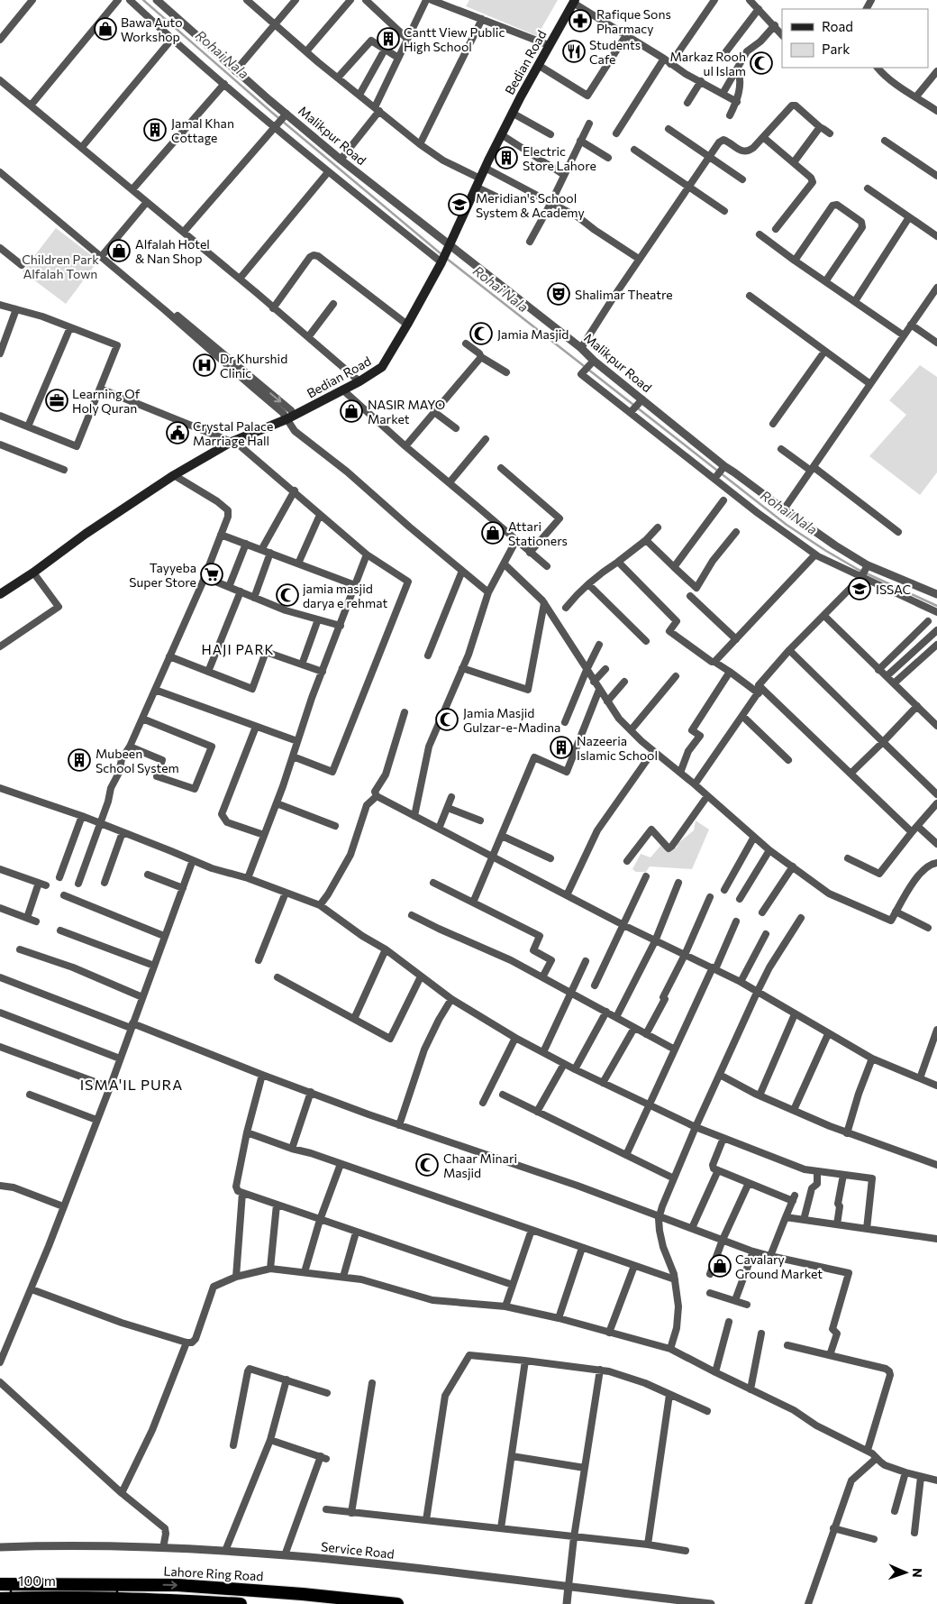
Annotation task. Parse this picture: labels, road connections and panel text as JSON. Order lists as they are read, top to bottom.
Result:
{
  "streets": {
    "highway": ["Lahore Ring Road"],
    "main road": ["Bedian Road"],
    "street": ["Malikpur Road", "Service Road"]
  },
  "crossings": [
    ["Bedian Road", "Malikpur Road"]
  ],
  "districts": ["HAJI PARK", "ISMA'IL PURA"],
  "water": ["Rohai Nala"],
  "parks": ["Children Park Alfalah Town"],
  "places": {
    "pharmacy": ["Rafique Sons Pharmacy"],
    "shop": [
      "Bawa Auto Workshop",
      "Alfalah Hotel & Nan Shop",
      "NASIR MAYO Market",
      "Attari Stationers",
      "Cavalary Ground Market"
    ],
    "building": [
      "Cantt View Public High School",
      "Jamal Khan Cottage",
      "Electric Store Lahore",
      "Nazeeria Islamic School",
      "Mubeen School System"
    ],
    "restaurant": ["Students Cafe"],
    "mosque": [
      "Markaz Rooh ul Islam",
      "Jamia Masjid",
      "jamia masjid darya e rehmat",
      "Jamia Masjid Gulzar-e-Madina",
      "Chaar Minari Masjid"
    ],
    "school or university": ["Meridian's School System & Academy", "ISSAC"],
    "theatre": ["Shalimar Theatre"],
    "hospital": ["Dr Khurshid Clinic"],
    "office": ["Learning Of Holy Quran"],
    "public building": ["Crystal Palace Marriage Hall"],
    "supermarket": ["Tayyeba Super Store"]
  },
  "legend": ["Road", "Park"],
  "scale_bar": "100 m",
  "north": "right"
}
